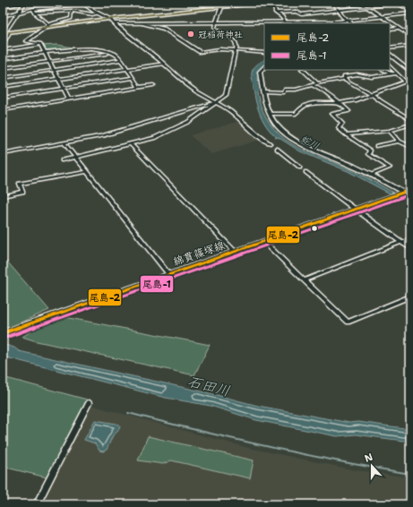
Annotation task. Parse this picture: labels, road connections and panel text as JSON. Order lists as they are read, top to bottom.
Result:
{
  "streets": {
    "main road": ["綿貫篠塚線"]
  },
  "water": ["蛇川", "石田川"],
  "places": ["冠稲荷神社"],
  "lines": ["transit line 尾島-2", "transit line 尾島-1"],
  "legend": ["尾島-2", "尾島-1"],
  "north": "top"
}
